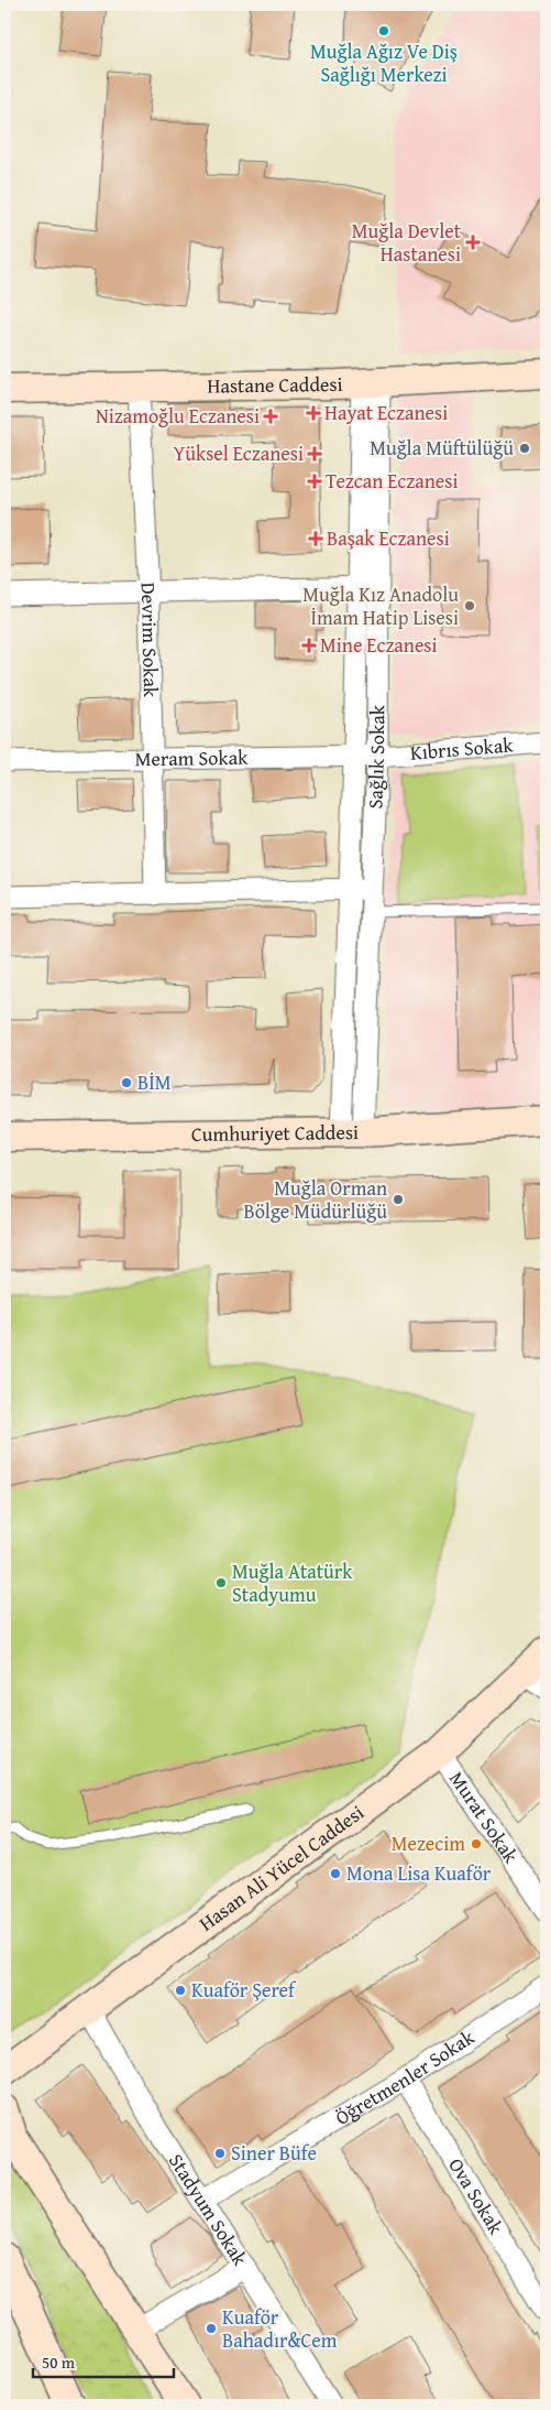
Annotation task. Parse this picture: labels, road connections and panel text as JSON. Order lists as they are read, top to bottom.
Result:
{
  "streets": {
    "main road": ["Hastane Caddesi", "Cumhuriyet Caddesi", "Hasan Ali Yücel Caddesi"],
    "street": [
      "Devrim Sokak",
      "Kıbrıs Sokak",
      "Sağlık Sokak",
      "Meram Sokak",
      "Murat Sokak",
      "Öğretmenler Sokak",
      "Ova Sokak",
      "Stadyum Sokak"
    ]
  },
  "crossings": [
    ["Hastane Caddesi", "Devrim Sokak"],
    ["Hastane Caddesi", "Sağlık Sokak"],
    ["Devrim Sokak", "Meram Sokak"],
    ["Kıbrıs Sokak", "Sağlık Sokak"],
    ["Kıbrıs Sokak", "Meram Sokak"],
    ["Sağlık Sokak", "Meram Sokak"],
    ["Sağlık Sokak", "Cumhuriyet Caddesi"],
    ["Murat Sokak", "Hasan Ali Yücel Caddesi"],
    ["Hasan Ali Yücel Caddesi", "Stadyum Sokak"],
    ["Öğretmenler Sokak", "Ova Sokak"],
    ["Öğretmenler Sokak", "Stadyum Sokak"]
  ],
  "places": {
    "other": [
      "Muğla Ağız Ve Diş Sağlığı Merkezi",
      "Muğla Müftülüğü",
      "Muğla Kız Anadolu İmam Hatip Lisesi",
      "BİM",
      "Muğla Orman Bölge Müdürlüğü",
      "Muğla Atatürk Stadyumu",
      "Mezecim",
      "Mona Lisa Kuaför",
      "Kuaför Şeref",
      "Siner Büfe",
      "Kuaför Bahadır&Cem"
    ],
    "health": [
      "Muğla Devlet Hastanesi",
      "Hayat Eczanesi",
      "Nizamoğlu Eczanesi",
      "Yüksel Eczanesi",
      "Tezcan Eczanesi",
      "Başak Eczanesi",
      "Mine Eczanesi"
    ]
  },
  "scale_bar": "50 m"
}
